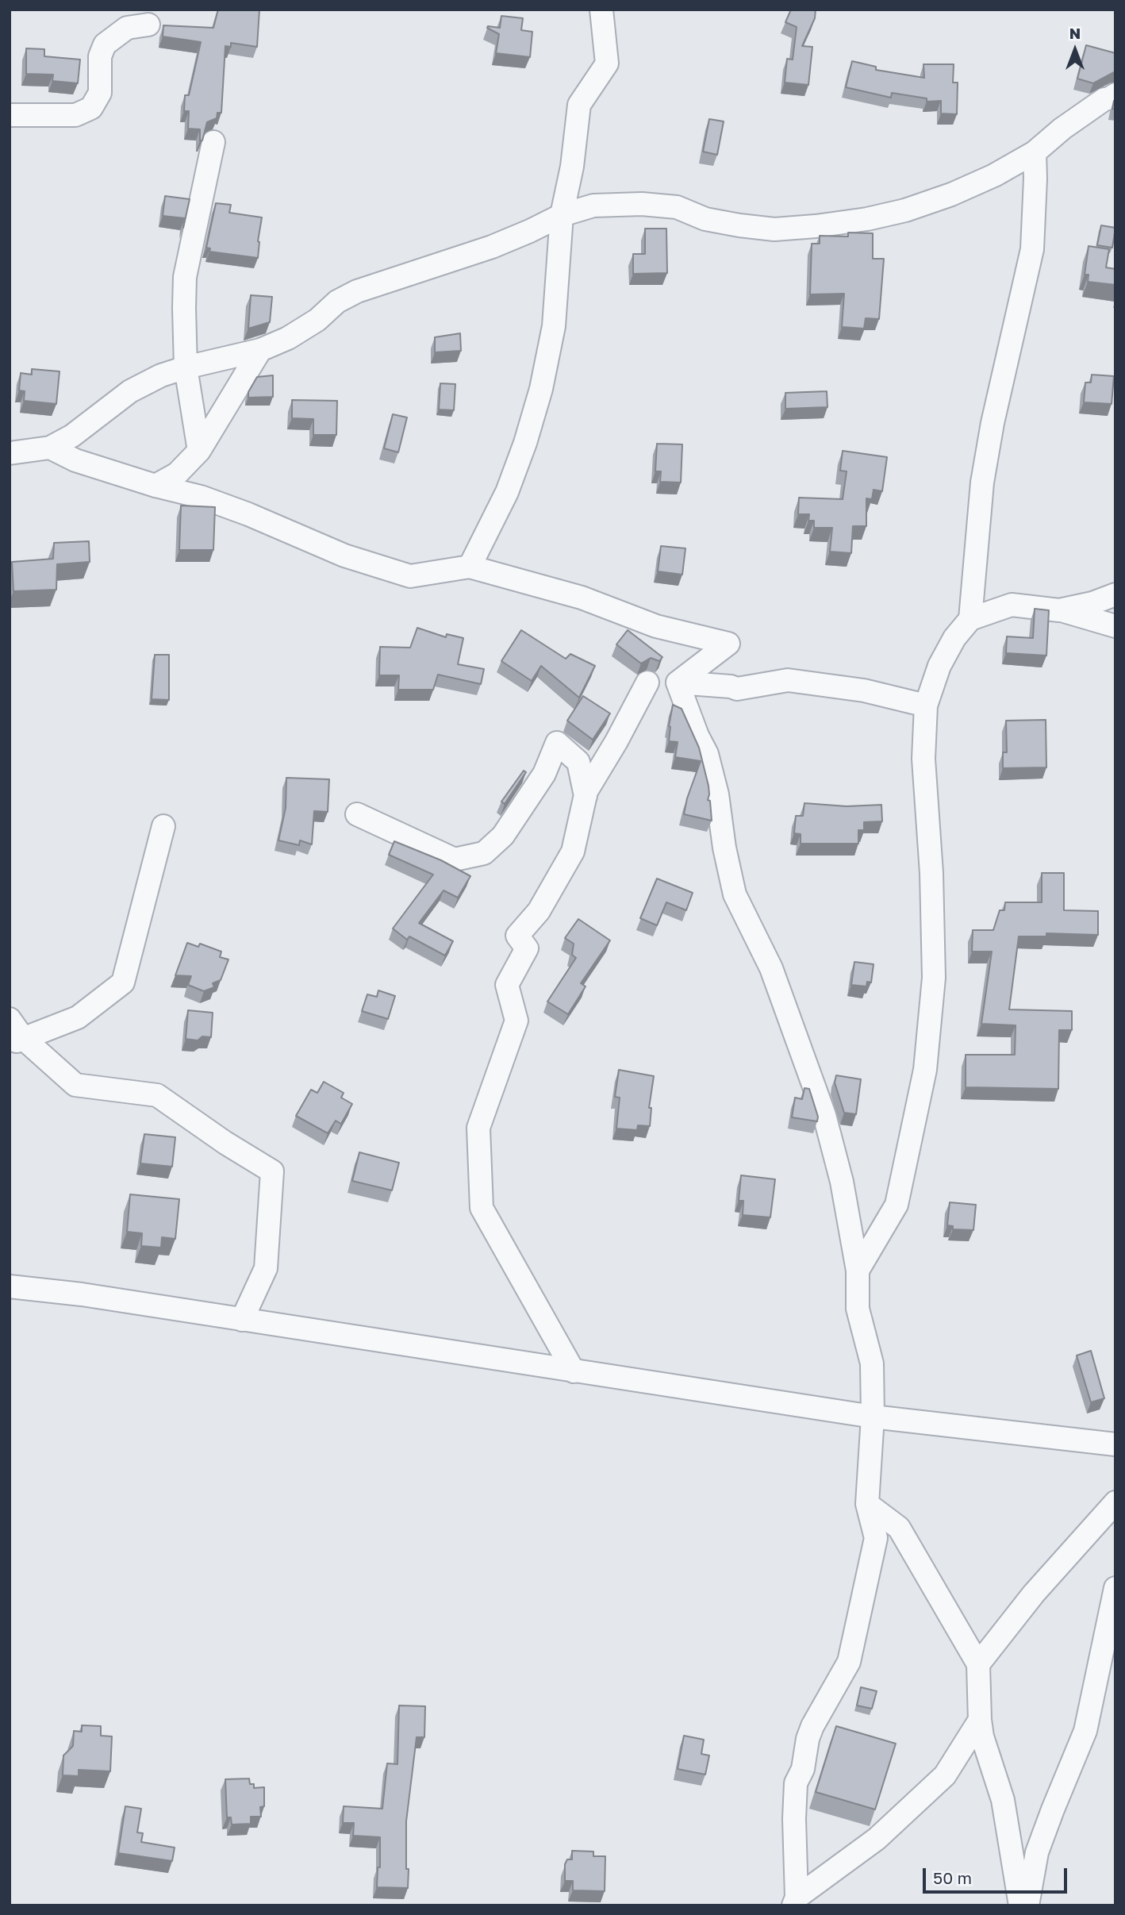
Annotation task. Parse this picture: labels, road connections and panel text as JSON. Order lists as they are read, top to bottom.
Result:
{
  "scale_bar": "50 m",
  "north": "top"
}
